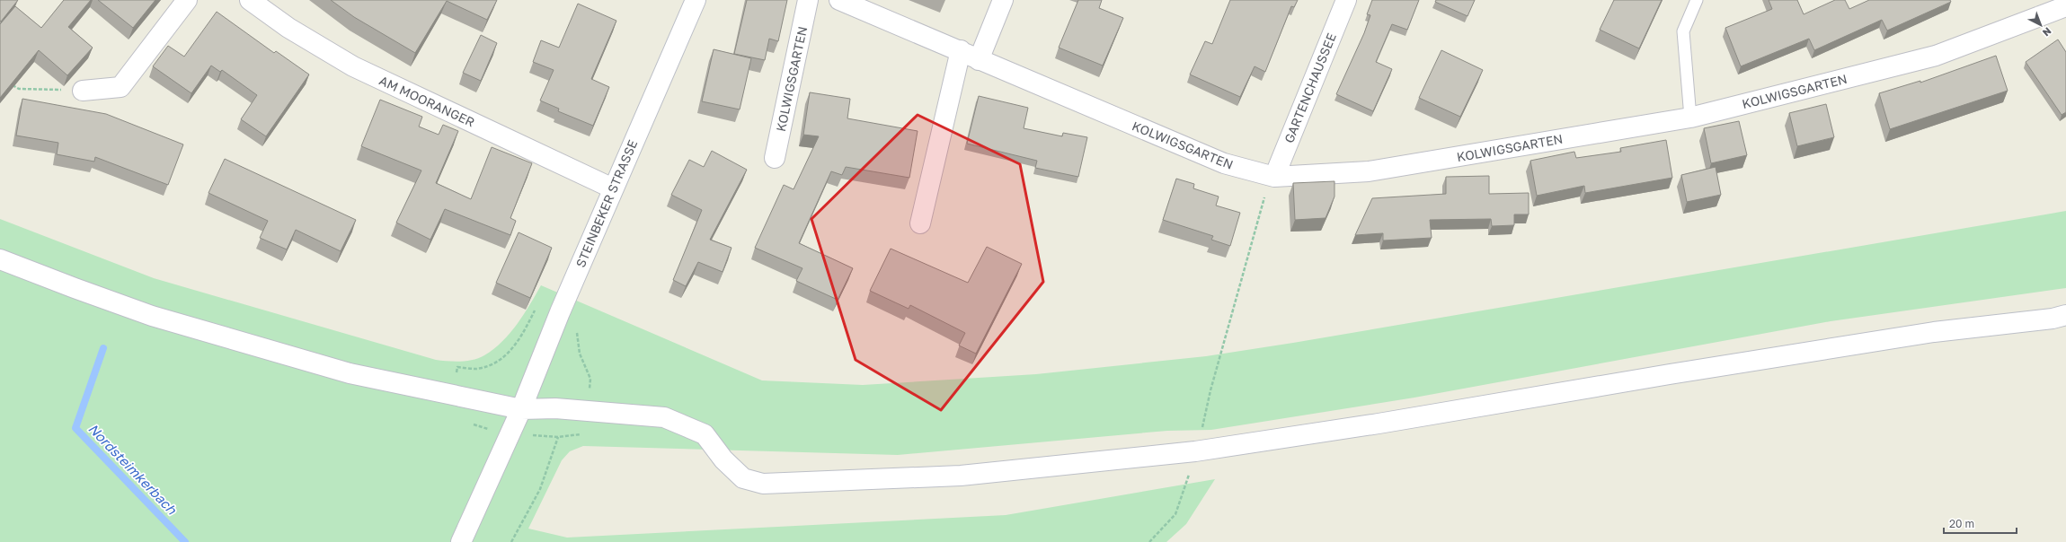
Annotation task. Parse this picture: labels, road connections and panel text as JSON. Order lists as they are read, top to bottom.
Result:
{
  "streets": {
    "street": [
      "KOLWIGSGARTEN",
      "GARTENCHAUSSEE",
      "AM MOORANGER",
      "STEINBEKER STRASSE"
    ]
  },
  "crossings": [
    ["KOLWIGSGARTEN", "GARTENCHAUSSEE"],
    ["AM MOORANGER", "STEINBEKER STRASSE"]
  ],
  "water": ["Nordsteimkerbach"],
  "scale_bar": "20 m",
  "north": "bottom right"
}
